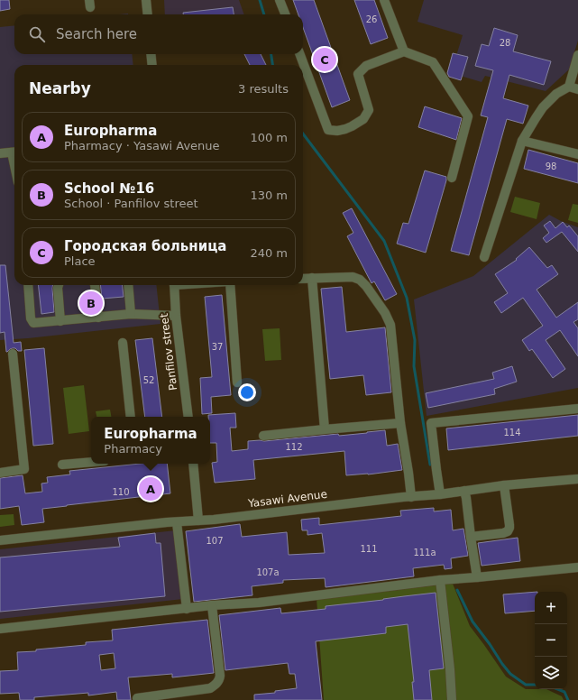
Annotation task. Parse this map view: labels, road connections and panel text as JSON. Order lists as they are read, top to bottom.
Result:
{
  "streets": {
    "street": ["Panfilov street", "Yasawi Avenue"]
  },
  "house_numbers": [
    "26",
    "28",
    "98",
    "37",
    "52",
    "114",
    "112",
    "110",
    "107",
    "111",
    "111а",
    "107а"
  ],
  "page": {
    "search": "Search here",
    "pins": ["C", "B", "A"],
    "heading": ["Nearby", "3 results"],
    "list": [
      {
        "mark": "A",
        "name": "Europharma",
        "note": "Pharmacy · Yasawi Avenue",
        "value": "100 m"
      },
      {
        "mark": "B",
        "name": "School №16",
        "note": "School · Panfilov street",
        "value": "130 m"
      },
      {
        "mark": "C",
        "name": "Городская больница",
        "note": "Place",
        "value": "240 m"
      }
    ],
    "popup": ["Europharma", "Pharmacy"],
    "map_buttons": ["+", "−"]
  }
}
